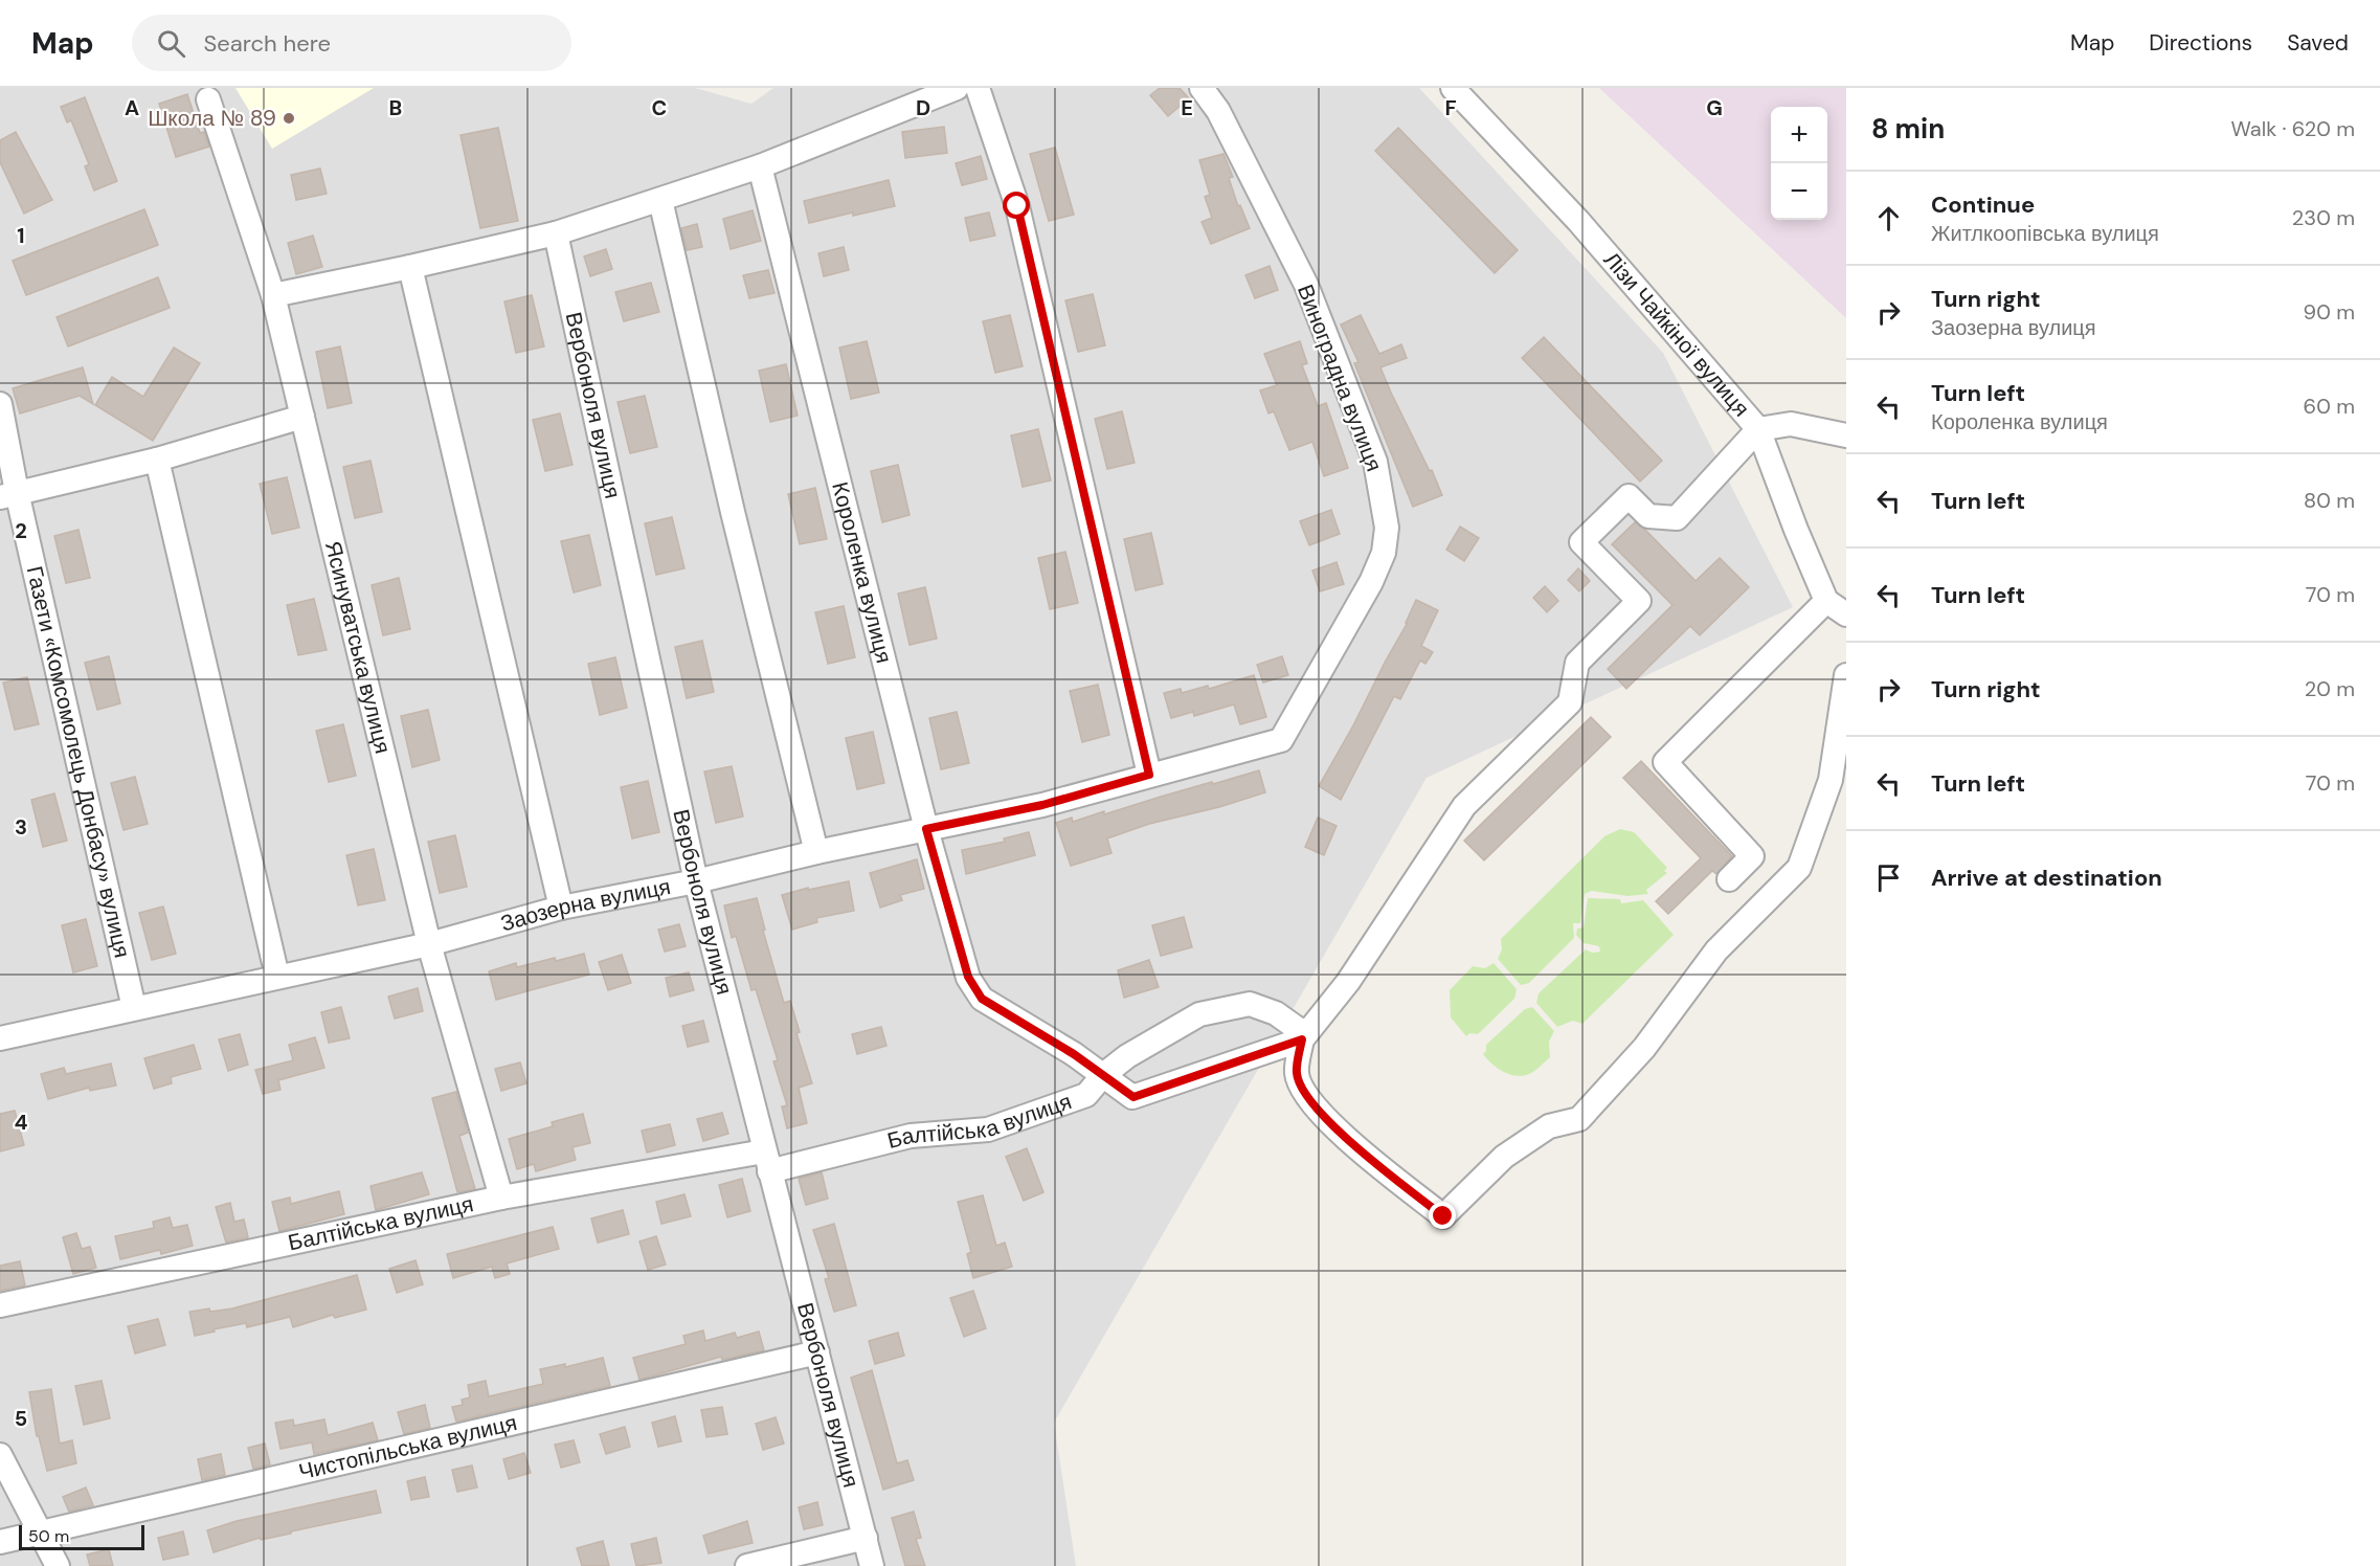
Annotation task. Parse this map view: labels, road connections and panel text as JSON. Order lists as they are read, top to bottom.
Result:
{
  "streets": {
    "street": [
      "Лізи Чайкіної вулиця",
      "Виноградна вулиця",
      "Вербоноля вулиця",
      "Короленка вулиця",
      "Ясинуватська вулиця",
      "Газети «Комсомолець Донбасу» вулиця",
      "Заозерна вулиця",
      "Балтійська вулиця",
      "Чистопільська вулиця"
    ]
  },
  "crossings": [
    ["Виноградна вулиця", "Заозерна вулиця"],
    ["Вербоноля вулиця", "Заозерна вулиця"],
    ["Вербоноля вулиця", "Балтійська вулиця"],
    ["Вербоноля вулиця", "Чистопільська вулиця"],
    ["Короленка вулиця", "Заозерна вулиця"],
    ["Короленка вулиця", "Балтійська вулиця"],
    ["Ясинуватська вулиця", "Заозерна вулиця"],
    ["Ясинуватська вулиця", "Балтійська вулиця"],
    ["Газети «Комсомолець Донбасу» вулиця", "Заозерна вулиця"]
  ],
  "places": ["Школа № 89"],
  "scale_bar": "50 m",
  "page": {
    "header": "Map",
    "search": "Search here",
    "nav": ["Map", "Directions", "Saved"],
    "heading": ["8 min", "Walk · 620 m"],
    "map_buttons": ["+", "−"],
    "list": [
      ["Continue", "Житлкоопівська вулиця", "230 m"],
      ["Turn right", "Заозерна вулиця", "90 m"],
      ["Turn left", "Короленка вулиця", "60 m"],
      ["Turn left", "80 m"],
      ["Turn left", "70 m"],
      ["Turn right", "20 m"],
      ["Turn left", "70 m"],
      "Arrive at destination"
    ],
    "scale": "50 m"
  },
  "grid": {
    "columns": [
      "A",
      "B",
      "C",
      "D",
      "E",
      "F",
      "G"
    ],
    "rows": [
      "1",
      "2",
      "3",
      "4",
      "5"
    ]
  }
}
